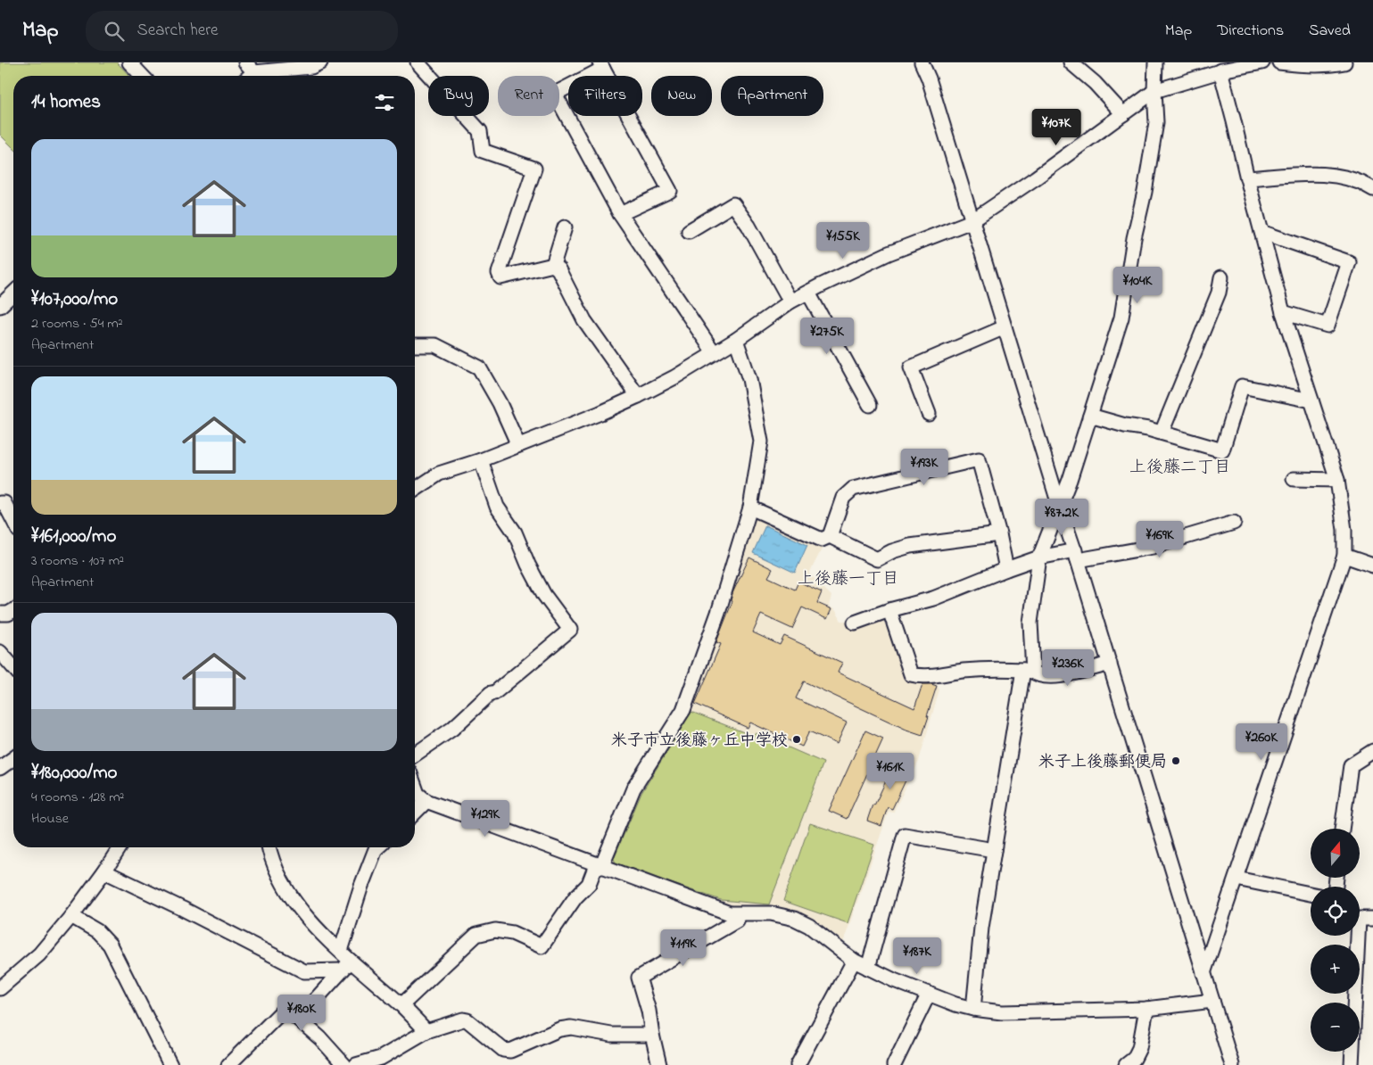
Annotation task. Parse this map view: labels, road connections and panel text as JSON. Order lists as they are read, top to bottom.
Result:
{
  "districts": ["上後藤二丁目", "上後藤一丁目"],
  "places": ["米子市立後藤ヶ丘中学校", "米子上後藤郵便局"],
  "north": "top",
  "page": {
    "header": "Map",
    "search": "Search here",
    "nav": ["Map", "Directions", "Saved"],
    "chip": [
      "Buy",
      "Rent",
      "Filters",
      "New",
      "Apartment"
    ],
    "heading": "14 homes",
    "price": [
      "¥107K",
      "¥155K",
      "¥104K",
      "¥275K",
      "¥193K",
      "¥87.2K",
      "¥169K",
      "¥236K",
      "¥260K",
      "¥161K",
      "¥129K",
      "¥119K",
      "¥187K",
      "¥180K"
    ],
    "list": [
      {
        "name": "¥107,000/mo",
        "note": "2 rooms · 54 m² · Apartment"
      },
      {
        "name": "¥161,000/mo",
        "note": "3 rooms · 107 m² · Apartment"
      },
      {
        "name": "¥180,000/mo",
        "note": "4 rooms · 128 m² · House"
      }
    ],
    "map_buttons": ["+", "−"]
  }
}
